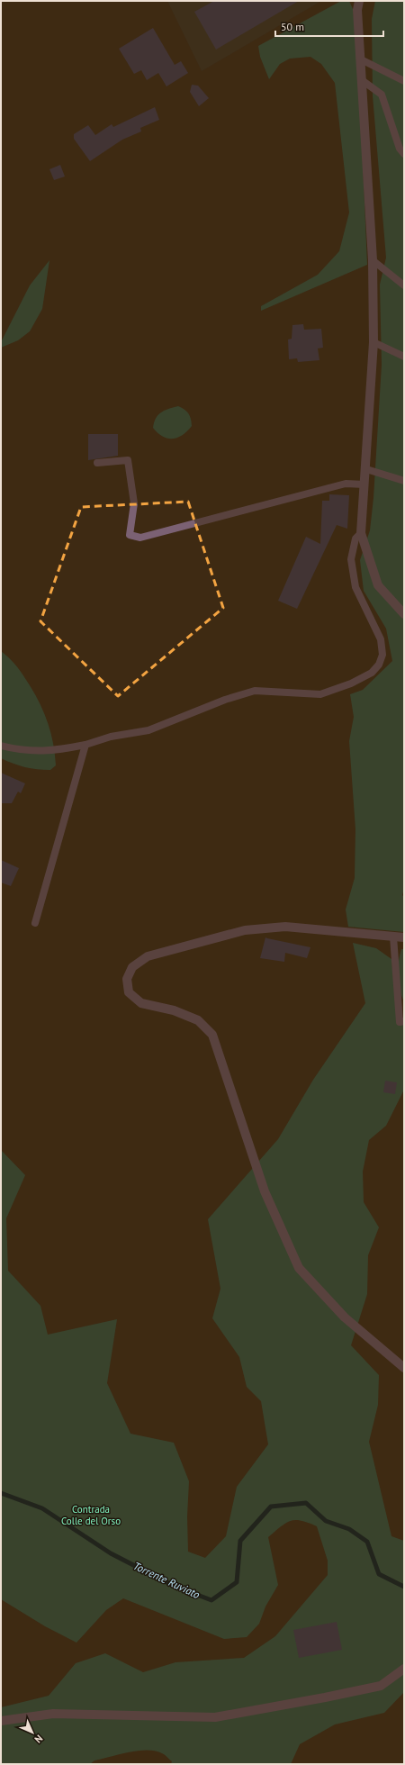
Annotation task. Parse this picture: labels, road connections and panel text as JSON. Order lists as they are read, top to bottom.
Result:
{
  "water": ["Torrente Ruviato"],
  "parks": ["Contrada Colle del Orso"],
  "scale_bar": "50 m",
  "north": "bottom right"
}
